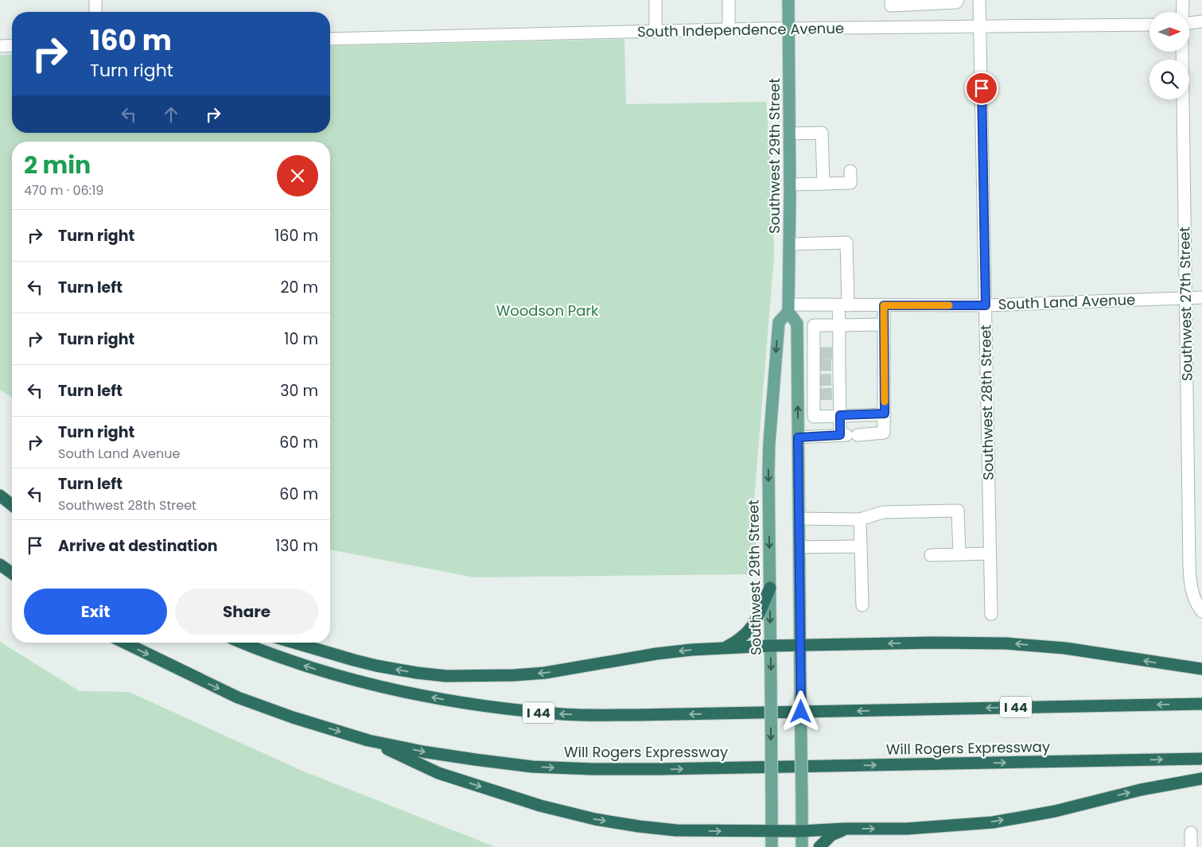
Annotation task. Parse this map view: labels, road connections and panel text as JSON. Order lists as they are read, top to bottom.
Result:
{
  "streets": {
    "highway": ["I 44", "Will Rogers Expressway"],
    "main road": ["Southwest 29th Street"],
    "street": [
      "South Independence Avenue",
      "South Land Avenue",
      "Southwest 27th Street",
      "Southwest 28th Street"
    ]
  },
  "crossings": [
    ["South Independence Avenue", "Southwest 29th Street"],
    ["South Independence Avenue", "Southwest 28th Street"],
    ["Southwest 29th Street", "South Land Avenue"],
    ["South Land Avenue", "Southwest 27th Street"],
    ["South Land Avenue", "Southwest 28th Street"]
  ],
  "parks": ["Woodson Park"],
  "north": "right",
  "page": {
    "turn": ["160 m", "Turn right"],
    "heading": ["2 min", "470 m · 06:19"],
    "list": [
      {
        "name": "Turn right",
        "value": "160 m"
      },
      {
        "name": "Turn left",
        "value": "20 m"
      },
      {
        "name": "Turn right",
        "value": "10 m"
      },
      {
        "name": "Turn left",
        "value": "30 m"
      },
      {
        "name": "Turn right",
        "note": "South Land Avenue",
        "value": "60 m"
      },
      {
        "name": "Turn left",
        "note": "Southwest 28th Street",
        "value": "60 m"
      },
      {
        "name": "Arrive at destination",
        "value": "130 m"
      }
    ],
    "buttons": ["Exit", "Share"]
  }
}
